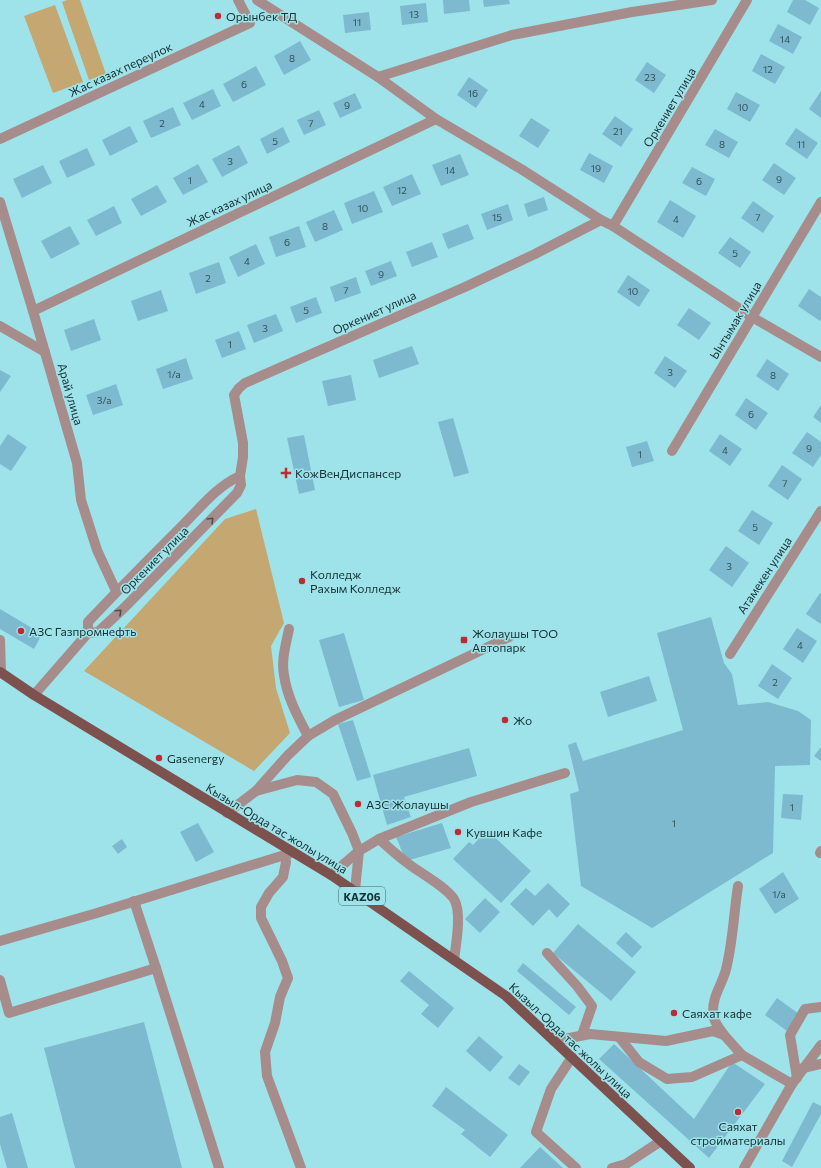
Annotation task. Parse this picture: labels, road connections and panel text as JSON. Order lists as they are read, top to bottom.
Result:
{
  "streets": {
    "main road": ["Кызыл-Орда тас жолы улица", "KАZ06"],
    "street": [
      "Жас казах переулок",
      "Оркениет улица",
      "Жас казах улица",
      "Ынтымак улица",
      "Арай улица",
      "Атамекен улица"
    ]
  },
  "crossings": [
    ["Оркениет улица", "Арай улица"],
    ["Оркениет улица", "Кызыл-Орда тас жолы улица"],
    ["Жас казах улица", "Арай улица"]
  ],
  "places": {
    "other": [
      "Орынбек ТД",
      "Колледж Рахым Колледж",
      "АЗС Газпромнефть",
      "Жо",
      "Gasenergy",
      "АЗС Жолаушы",
      "Кувшин Кафе",
      "Саяхат кафе",
      "Саяхат стройматериалы"
    ],
    "health": ["КожВенДиспансер"],
    "transit": ["Жолаушы ТОО Автопарк"]
  },
  "house_numbers": [
    "13",
    "11",
    "14",
    "8",
    "12",
    "23",
    "6",
    "16",
    "4",
    "9",
    "10",
    "2",
    "7",
    "21",
    "5",
    "8",
    "11",
    "3",
    "19",
    "14",
    "9",
    "1",
    "6",
    "12",
    "10",
    "15",
    "7",
    "4",
    "8",
    "6",
    "5",
    "4",
    "9",
    "2",
    "7",
    "10",
    "5",
    "3",
    "1",
    "3",
    "1/а",
    "8",
    "3/а",
    "6",
    "9",
    "4",
    "1",
    "7",
    "5",
    "3",
    "4",
    "2",
    "1",
    "1",
    "1/а"
  ]
}
